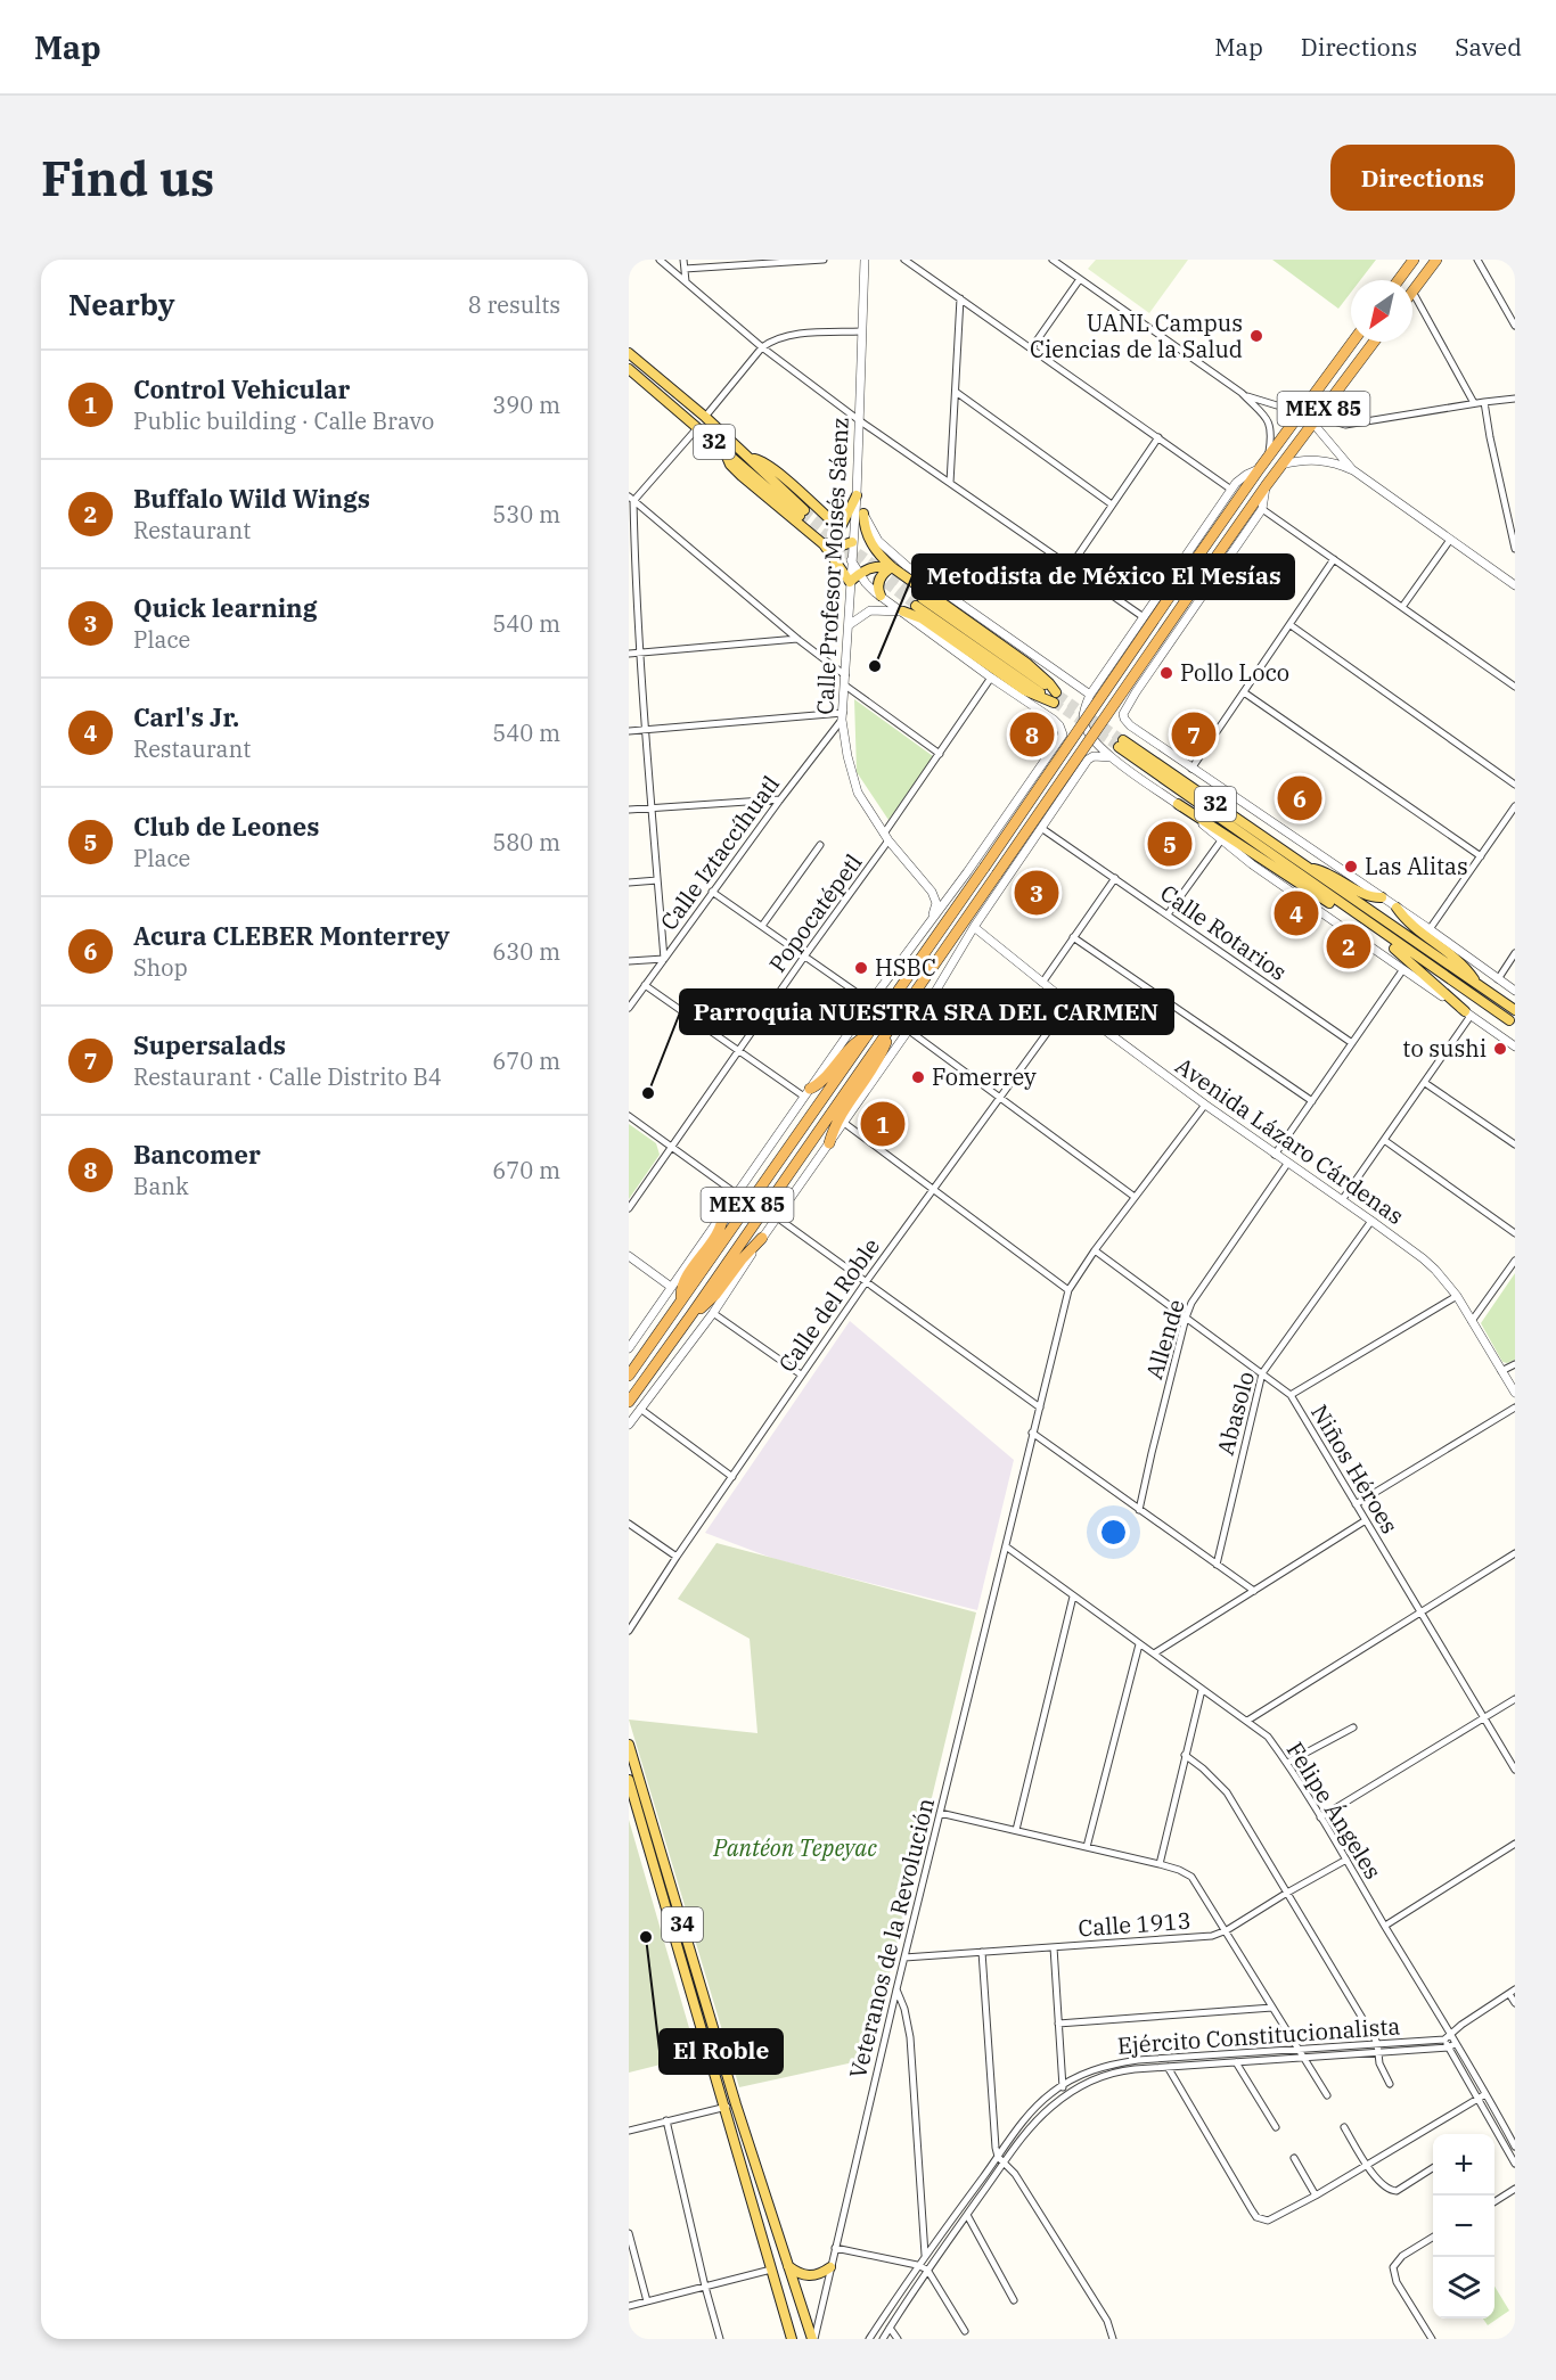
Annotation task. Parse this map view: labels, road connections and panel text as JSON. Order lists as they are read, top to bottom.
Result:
{
  "streets": {
    "highway": ["MEX 85"],
    "main road": ["32", "34"],
    "street": [
      "Calle Profesor Moisés Sáenz",
      "Calle Iztaccíhuatl",
      "Popocatépetl",
      "Calle Rotarios",
      "Avenida Lázaro Cárdenas",
      "Calle del Roble",
      "Allende",
      "Abasolo",
      "Niños Héroes",
      "Felipe Ángeles",
      "Calle 1913",
      "Veteranos de la Revolución",
      "Ejército Constitucionalista"
    ]
  },
  "crossings": [
    ["Calle Profesor Moisés Sáenz", "Calle Iztaccíhuatl"],
    ["Calle Profesor Moisés Sáenz", "Popocatépetl"],
    ["Avenida Lázaro Cárdenas", "Calle del Roble"],
    ["Avenida Lázaro Cárdenas", "Allende"],
    ["Avenida Lázaro Cárdenas", "Abasolo"],
    ["Avenida Lázaro Cárdenas", "Veteranos de la Revolución"],
    ["Allende", "Niños Héroes"],
    ["Abasolo", "Niños Héroes"],
    ["Niños Héroes", "Veteranos de la Revolución"],
    ["Felipe Ángeles", "Calle 1913"],
    ["Felipe Ángeles", "Veteranos de la Revolución"],
    ["Felipe Ángeles", "Ejército Constitucionalista"],
    ["34", "Veteranos de la Revolución"],
    ["Calle 1913", "Veteranos de la Revolución"]
  ],
  "parks": ["Pantéon Tepeyac"],
  "places": [
    "UANL Campus Ciencias de la Salud",
    "Metodista de México El Mesías",
    "Pollo Loco",
    "Las Alitas",
    "HSBC",
    "to sushi",
    "Fomerrey",
    "Parroquia NUESTRA SRA DEL CARMEN",
    "El Roble"
  ],
  "north": "bottom left",
  "page": {
    "header": "Map",
    "nav": ["Map", "Directions", "Saved"],
    "buttons": "Directions",
    "title": "Find us",
    "heading": ["Nearby", "8 results"],
    "list": [
      {
        "mark": "1",
        "name": "Control Vehicular",
        "note": "Public building · Calle Bravo",
        "value": "390 m"
      },
      {
        "mark": "2",
        "name": "Buffalo Wild Wings",
        "note": "Restaurant",
        "value": "530 m"
      },
      {
        "mark": "3",
        "name": "Quick learning",
        "note": "Place",
        "value": "540 m"
      },
      {
        "mark": "4",
        "name": "Carl's Jr.",
        "note": "Restaurant",
        "value": "540 m"
      },
      {
        "mark": "5",
        "name": "Club de Leones",
        "note": "Place",
        "value": "580 m"
      },
      {
        "mark": "6",
        "name": "Acura CLEBER Monterrey",
        "note": "Shop",
        "value": "630 m"
      },
      {
        "mark": "7",
        "name": "Supersalads",
        "note": "Restaurant · Calle Distrito B4",
        "value": "670 m"
      },
      {
        "mark": "8",
        "name": "Bancomer",
        "note": "Bank",
        "value": "670 m"
      }
    ],
    "pins": [
      "7",
      "8",
      "6",
      "5",
      "3",
      "4",
      "2",
      "1"
    ],
    "map_buttons": ["+", "−"]
  }
}
